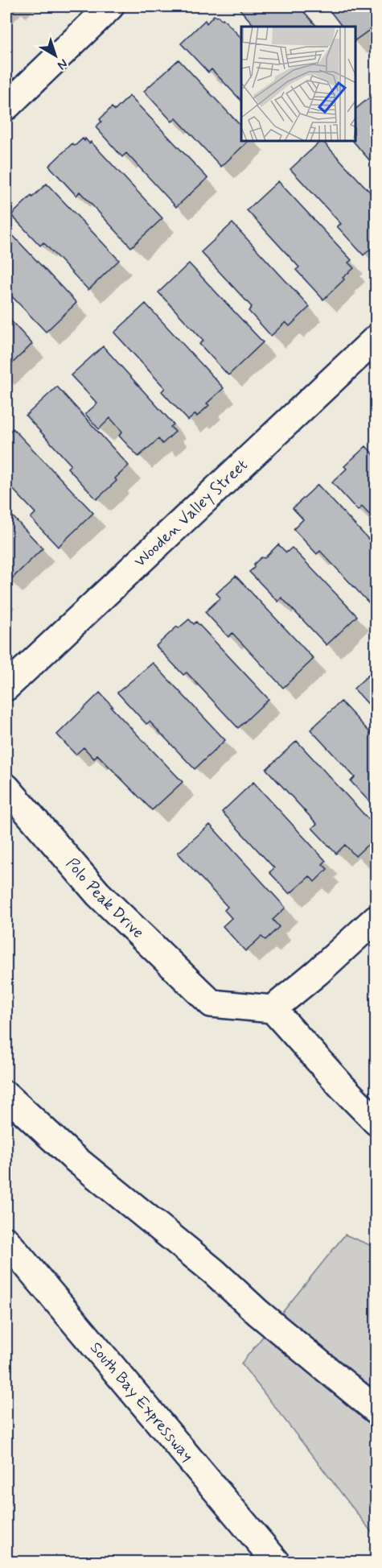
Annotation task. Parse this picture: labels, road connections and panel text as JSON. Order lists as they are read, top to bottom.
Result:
{
  "streets": {
    "main road": ["Wooden Valley Street", "Polo Peak Drive", "South Bay Expressway"]
  },
  "north": "bottom right"
}
